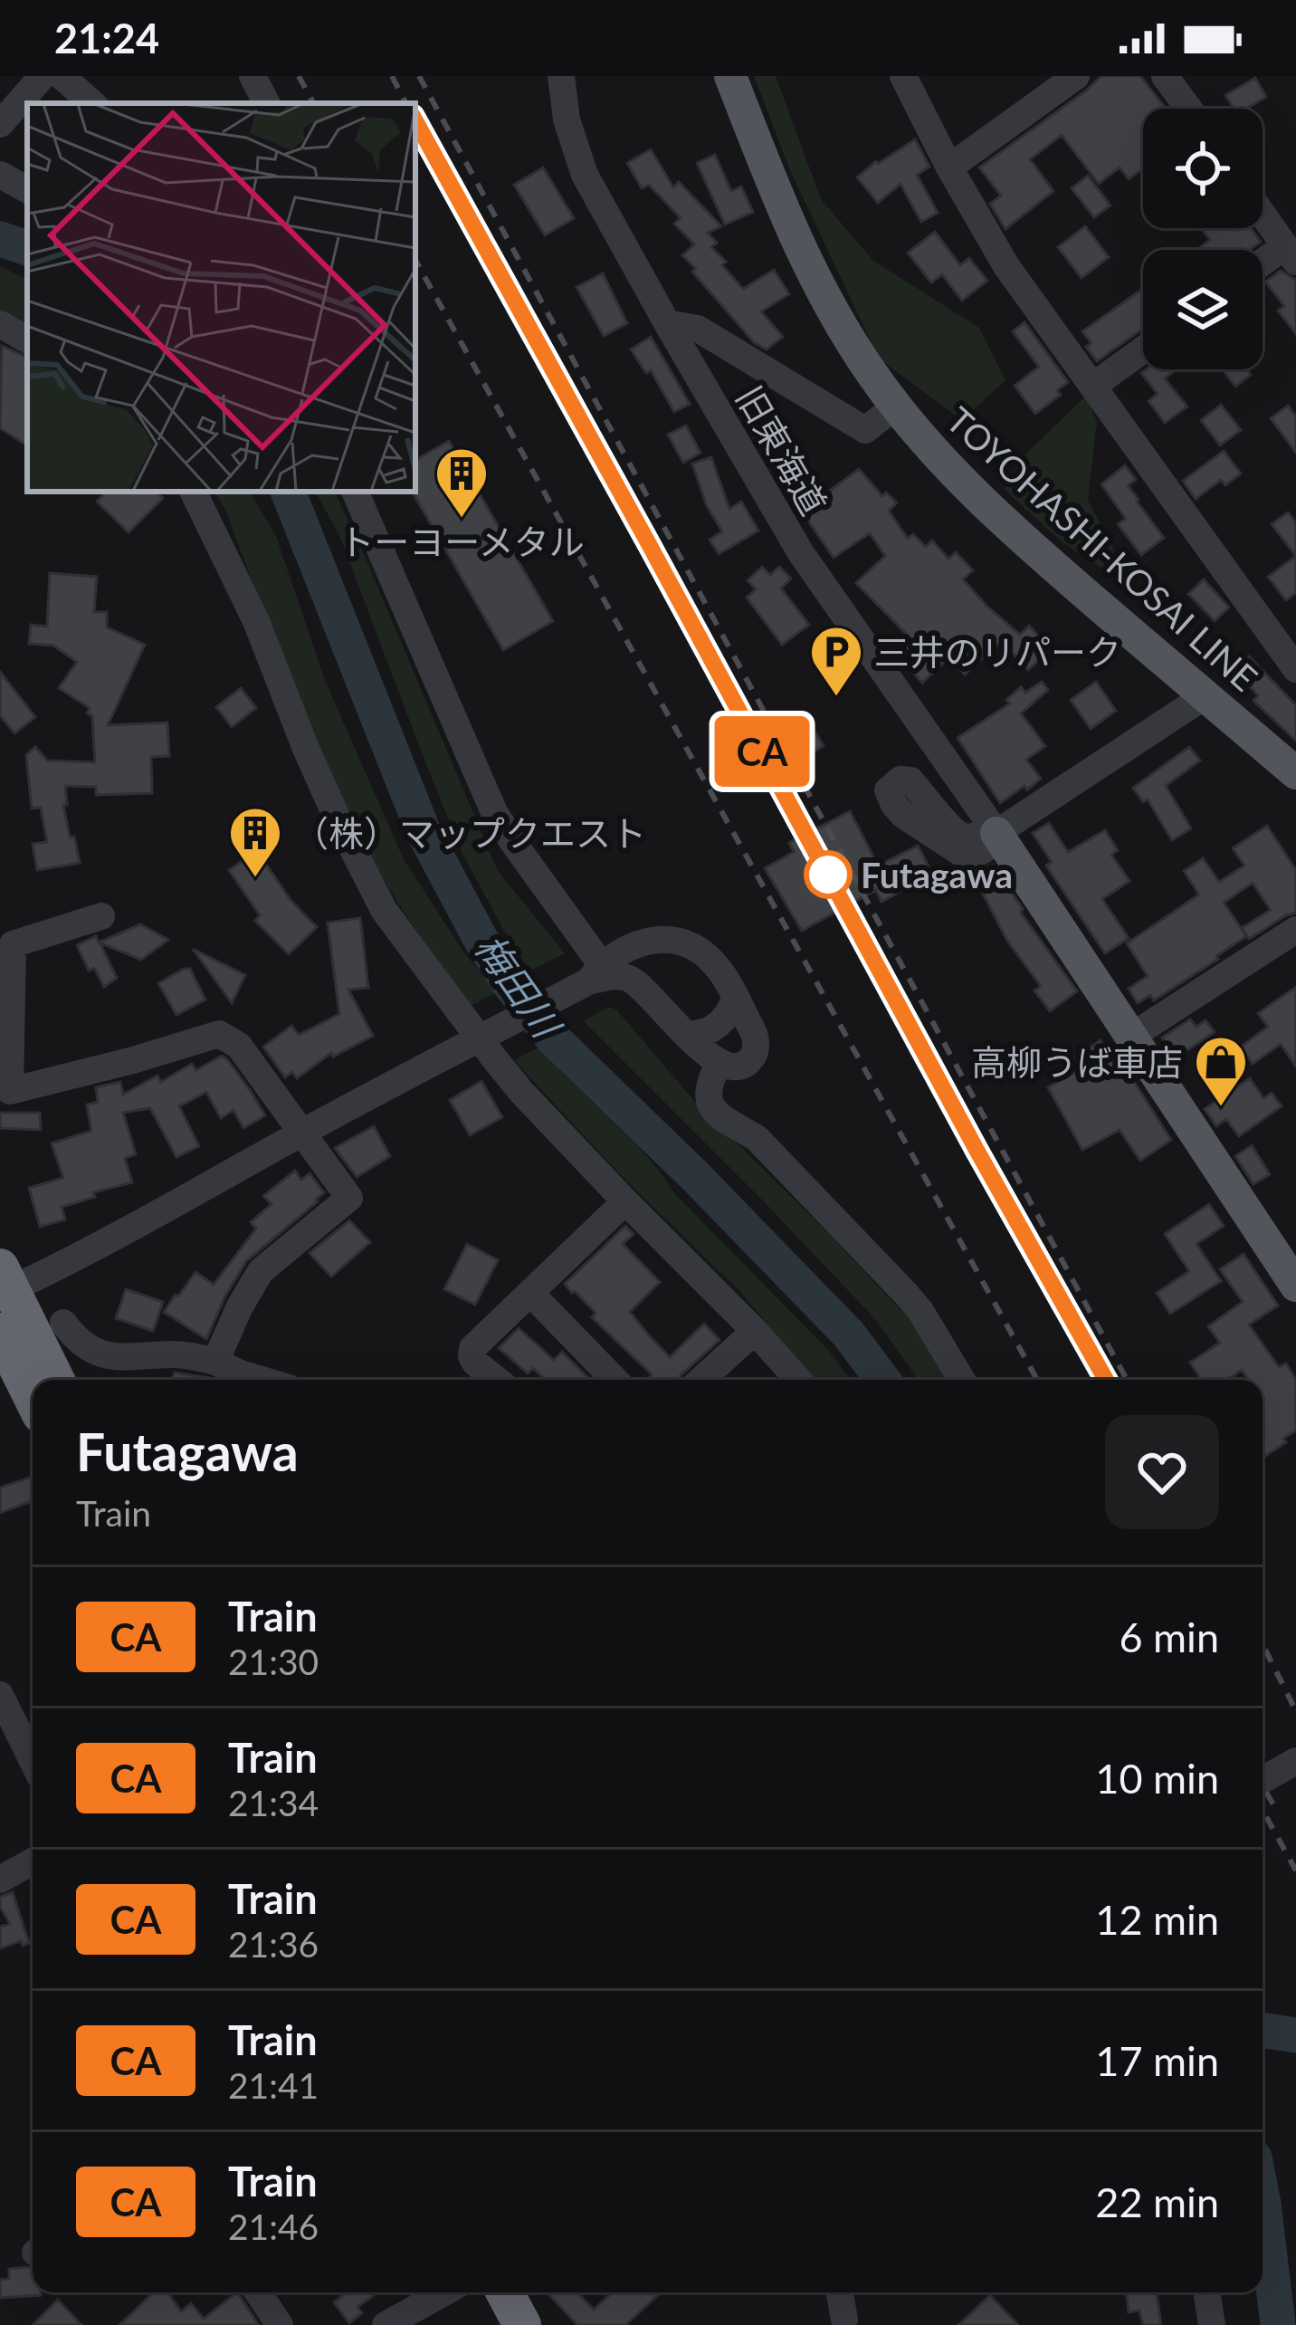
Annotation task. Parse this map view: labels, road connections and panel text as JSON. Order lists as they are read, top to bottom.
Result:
{
  "streets": {
    "main road": ["TOYOHASHI-KOSAI LINE"],
    "street": ["旧東海道"]
  },
  "water": ["梅田川"],
  "places": {
    "building": ["トーヨーメタル", "（株）マップクエスト"],
    "parking": ["三井のリパーク"],
    "other": ["Futagawa"],
    "shop": ["高柳うば車店"]
  },
  "page": {
    "status": "21:24",
    "on_map": "CA",
    "heading": ["Futagawa", "Train"],
    "list": [
      {
        "mark": "CA",
        "name": "Train",
        "note": "21:30",
        "value": "6 min"
      },
      {
        "mark": "CA",
        "name": "Train",
        "note": "21:34",
        "value": "10 min"
      },
      {
        "mark": "CA",
        "name": "Train",
        "note": "21:36",
        "value": "12 min"
      },
      {
        "mark": "CA",
        "name": "Train",
        "note": "21:41",
        "value": "17 min"
      },
      {
        "mark": "CA",
        "name": "Train",
        "note": "21:46",
        "value": "22 min"
      }
    ]
  }
}
